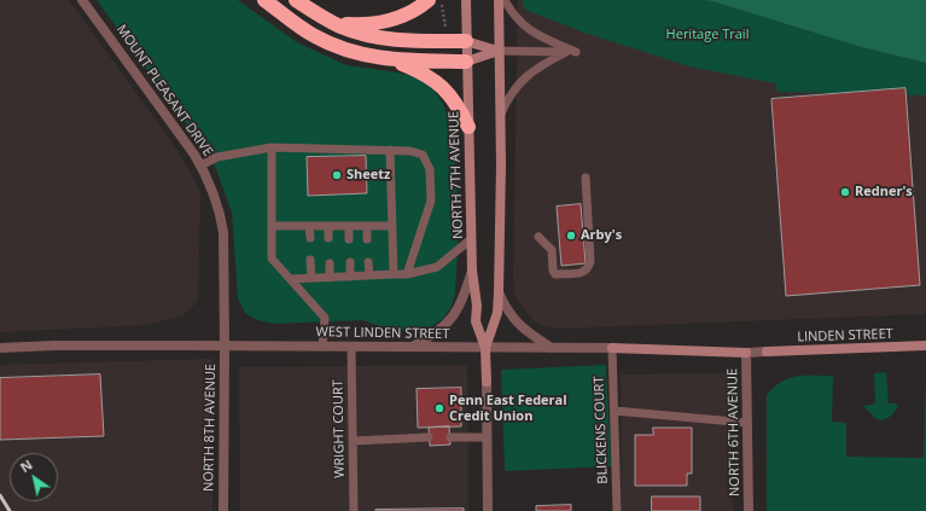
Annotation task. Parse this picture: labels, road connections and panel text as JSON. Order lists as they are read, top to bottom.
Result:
{
  "streets": {
    "main road": ["NORTH 7TH AVENUE", "WEST LINDEN STREET", "LINDEN STREET"],
    "street": ["MOUNT PLEASANT DRIVE", "NORTH 8TH AVENUE", "NORTH 6TH AVENUE"],
    "lane": ["WRIGHT COURT", "BLICKENS COURT"]
  },
  "crossings": [
    ["MOUNT PLEASANT DRIVE", "WEST LINDEN STREET"],
    ["MOUNT PLEASANT DRIVE", "NORTH 8TH AVENUE"],
    ["NORTH 7TH AVENUE", "WEST LINDEN STREET"],
    ["WEST LINDEN STREET", "LINDEN STREET"],
    ["WEST LINDEN STREET", "NORTH 8TH AVENUE"],
    ["WEST LINDEN STREET", "WRIGHT COURT"],
    ["WEST LINDEN STREET", "BLICKENS COURT"],
    ["WEST LINDEN STREET", "NORTH 6TH AVENUE"]
  ],
  "parks": ["Heritage Trail"],
  "places": [
    "Sheetz",
    "Redner's",
    "Arby's",
    "Penn East Federal Credit Union"
  ],
  "north": "top left"
}
